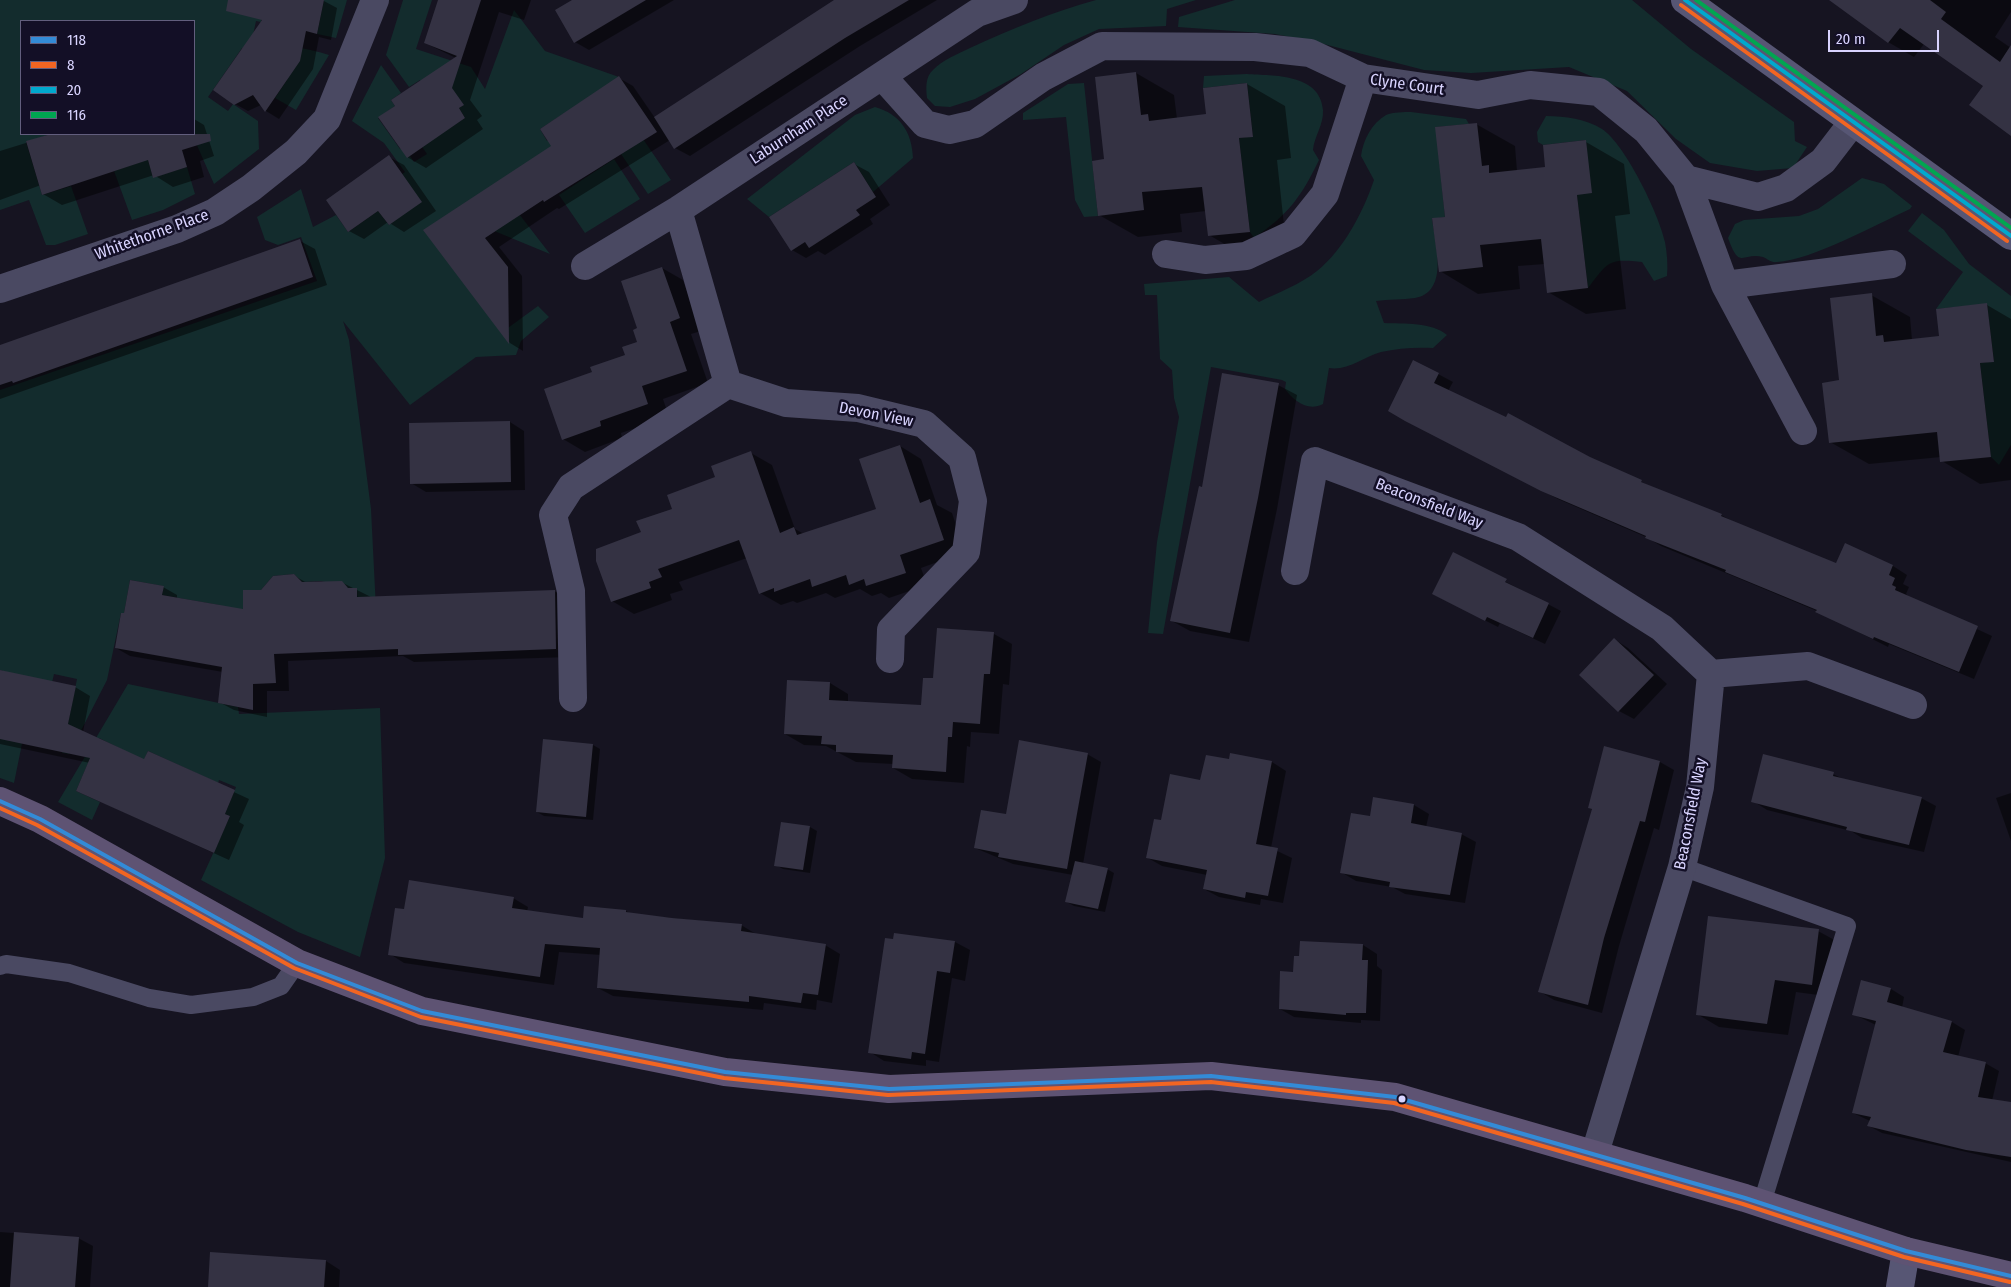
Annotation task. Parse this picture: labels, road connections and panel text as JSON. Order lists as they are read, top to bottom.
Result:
{
  "streets": {
    "street": [
      "Clyne Court",
      "Laburnham Place",
      "Whitethorne Place",
      "Devon View",
      "Beaconsfield Way"
    ]
  },
  "crossings": [
    ["Clyne Court", "Laburnham Place"]
  ],
  "lines": [
    "transit line 20",
    "transit line 116",
    "transit line 8",
    "transit line 118"
  ],
  "legend": [
    "118",
    "8",
    "20",
    "116"
  ],
  "scale_bar": "20 m"
}
